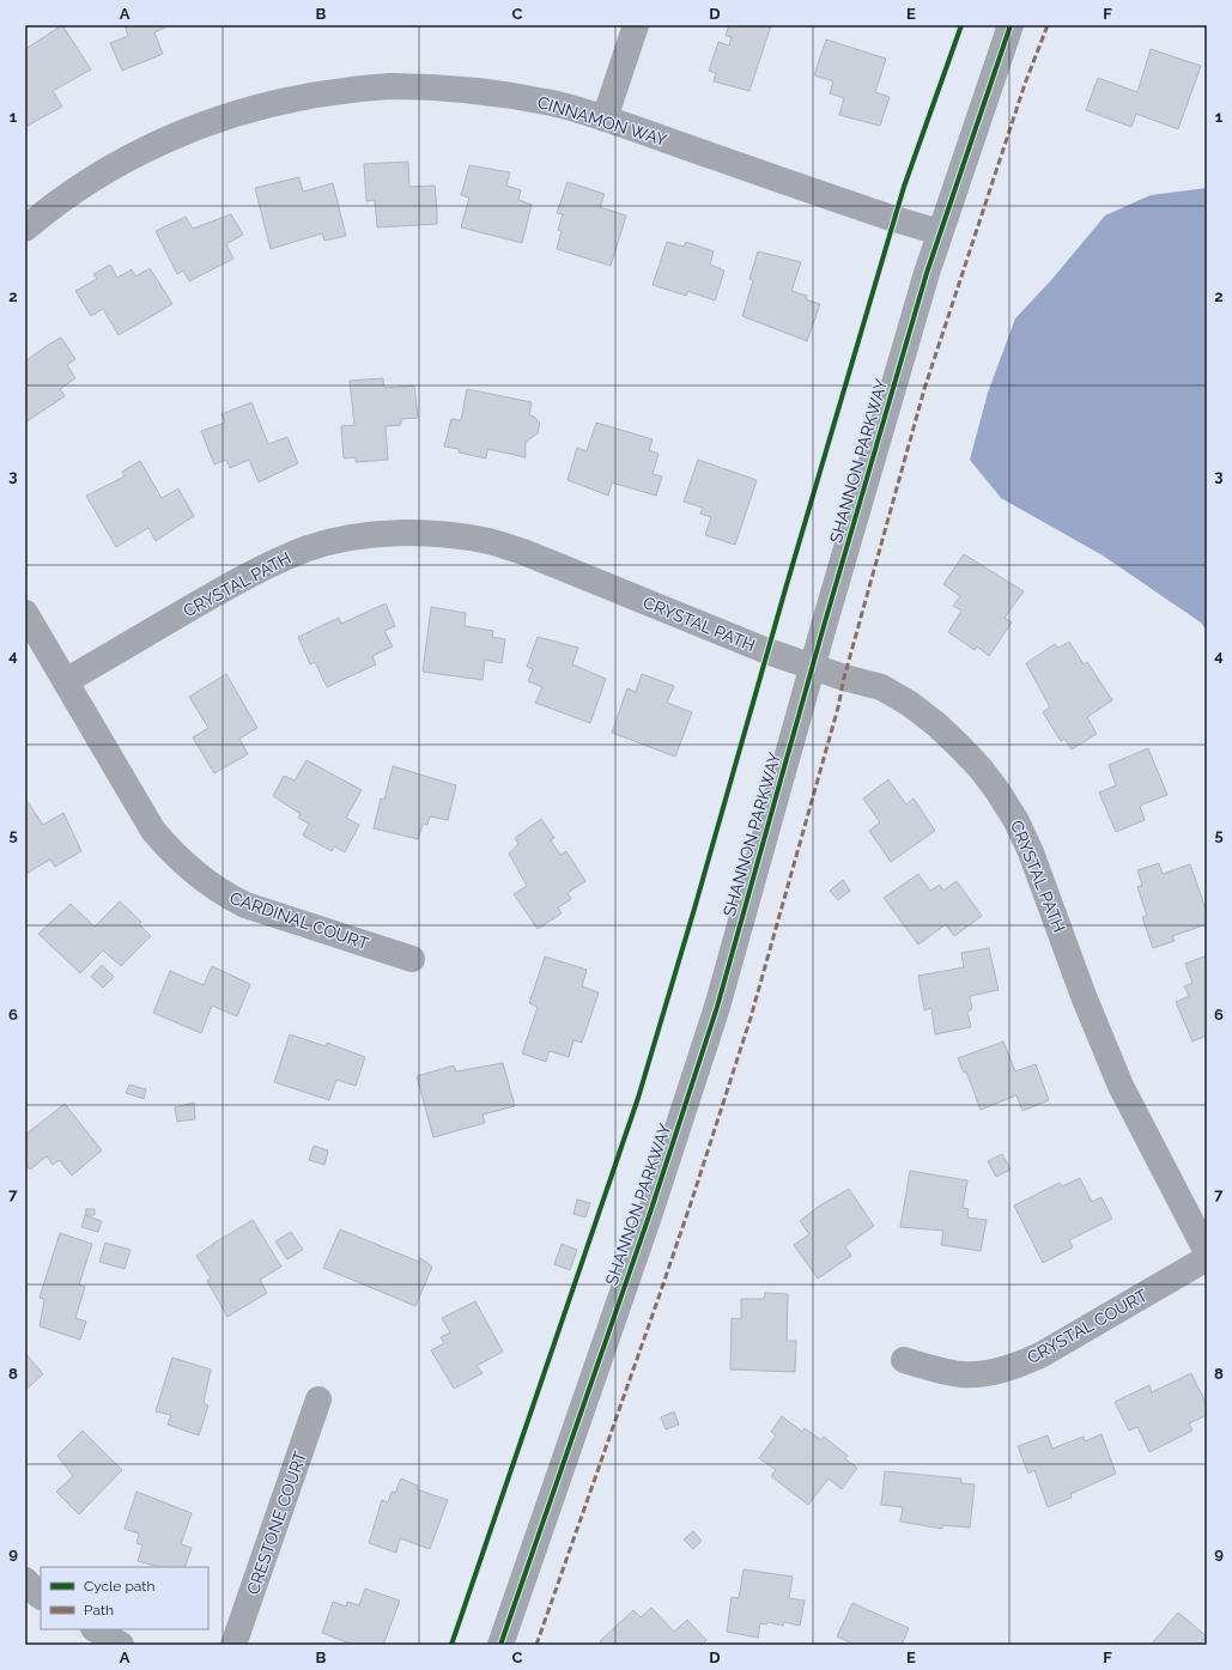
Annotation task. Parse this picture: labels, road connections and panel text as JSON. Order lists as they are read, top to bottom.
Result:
{
  "streets": {
    "street": [
      "CINNAMON WAY",
      "SHANNON PARKWAY",
      "CRYSTAL PATH",
      "CARDINAL COURT",
      "CRYSTAL COURT",
      "CRESTONE COURT"
    ]
  },
  "crossings": [
    ["CINNAMON WAY", "SHANNON PARKWAY"],
    ["SHANNON PARKWAY", "CRYSTAL PATH"],
    ["CRYSTAL PATH", "CARDINAL COURT"]
  ],
  "legend": ["Cycle path", "Path"],
  "grid": {
    "columns": [
      "A",
      "B",
      "C",
      "D",
      "E",
      "F"
    ],
    "rows": [
      "1",
      "2",
      "3",
      "4",
      "5",
      "6",
      "7",
      "8",
      "9"
    ]
  }
}
